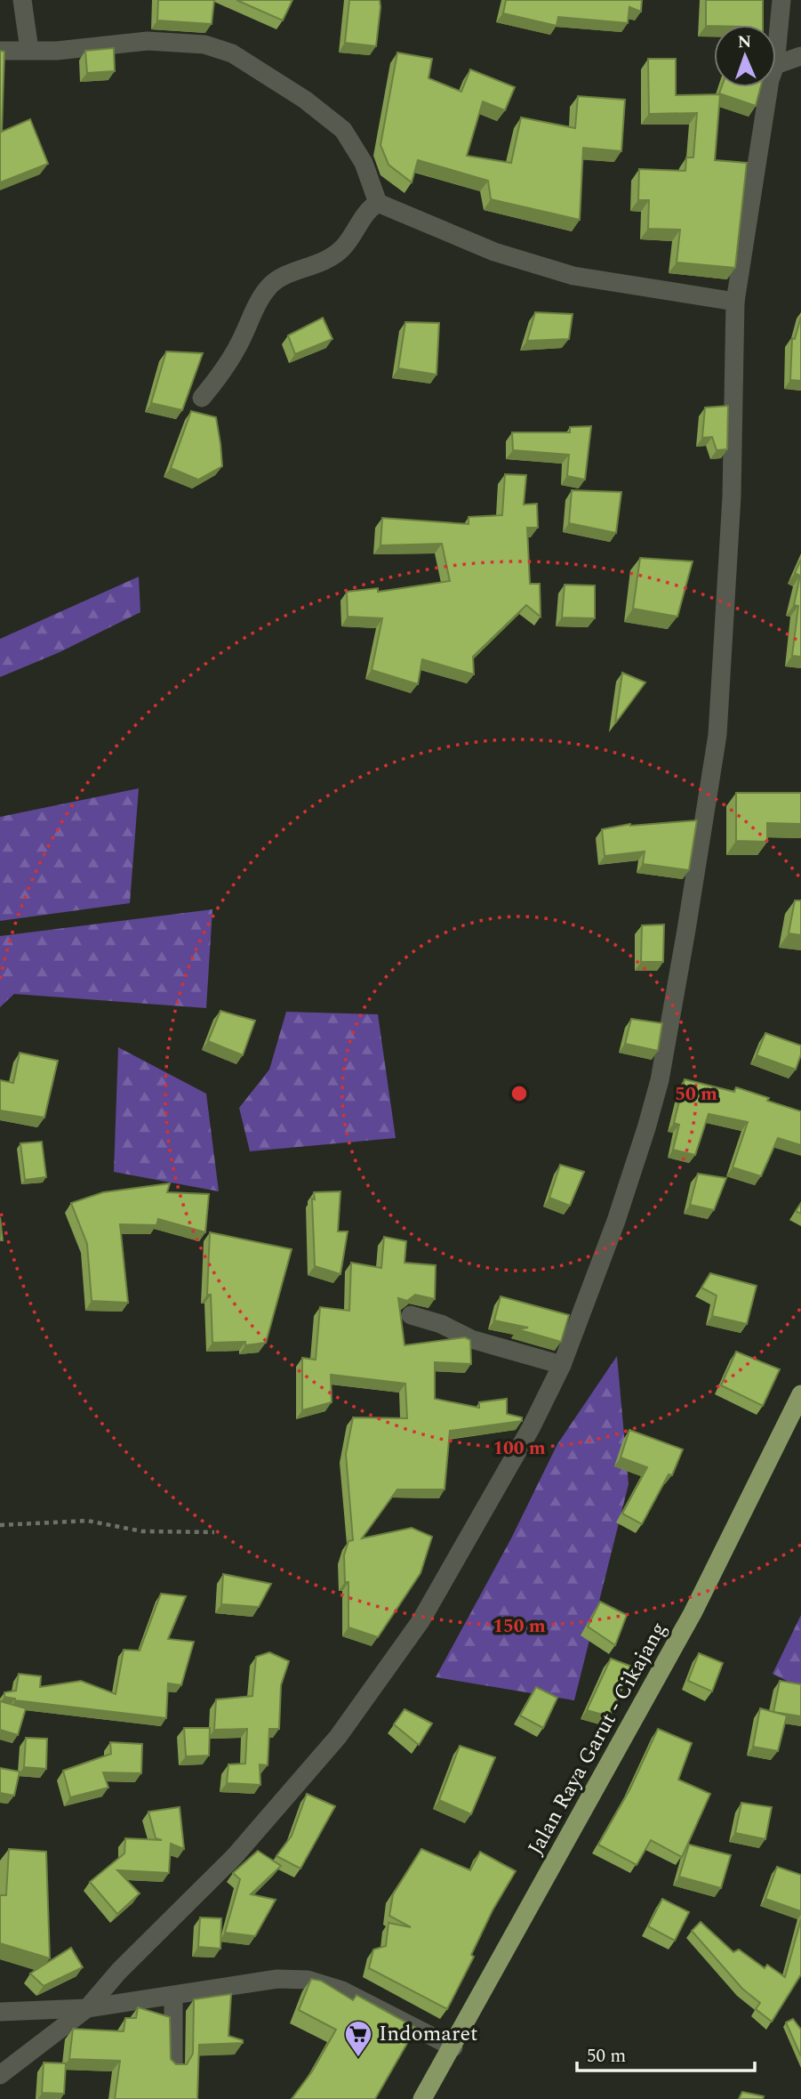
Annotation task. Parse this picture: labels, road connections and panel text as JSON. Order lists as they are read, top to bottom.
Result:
{
  "streets": {
    "main road": ["Jalan Raya Garut - Cikajang"]
  },
  "places": {
    "supermarket": ["Indomaret"]
  },
  "scale_bar": "50 m",
  "north": "top",
  "rings": ["50 m", "100 m", "150 m"]
}
